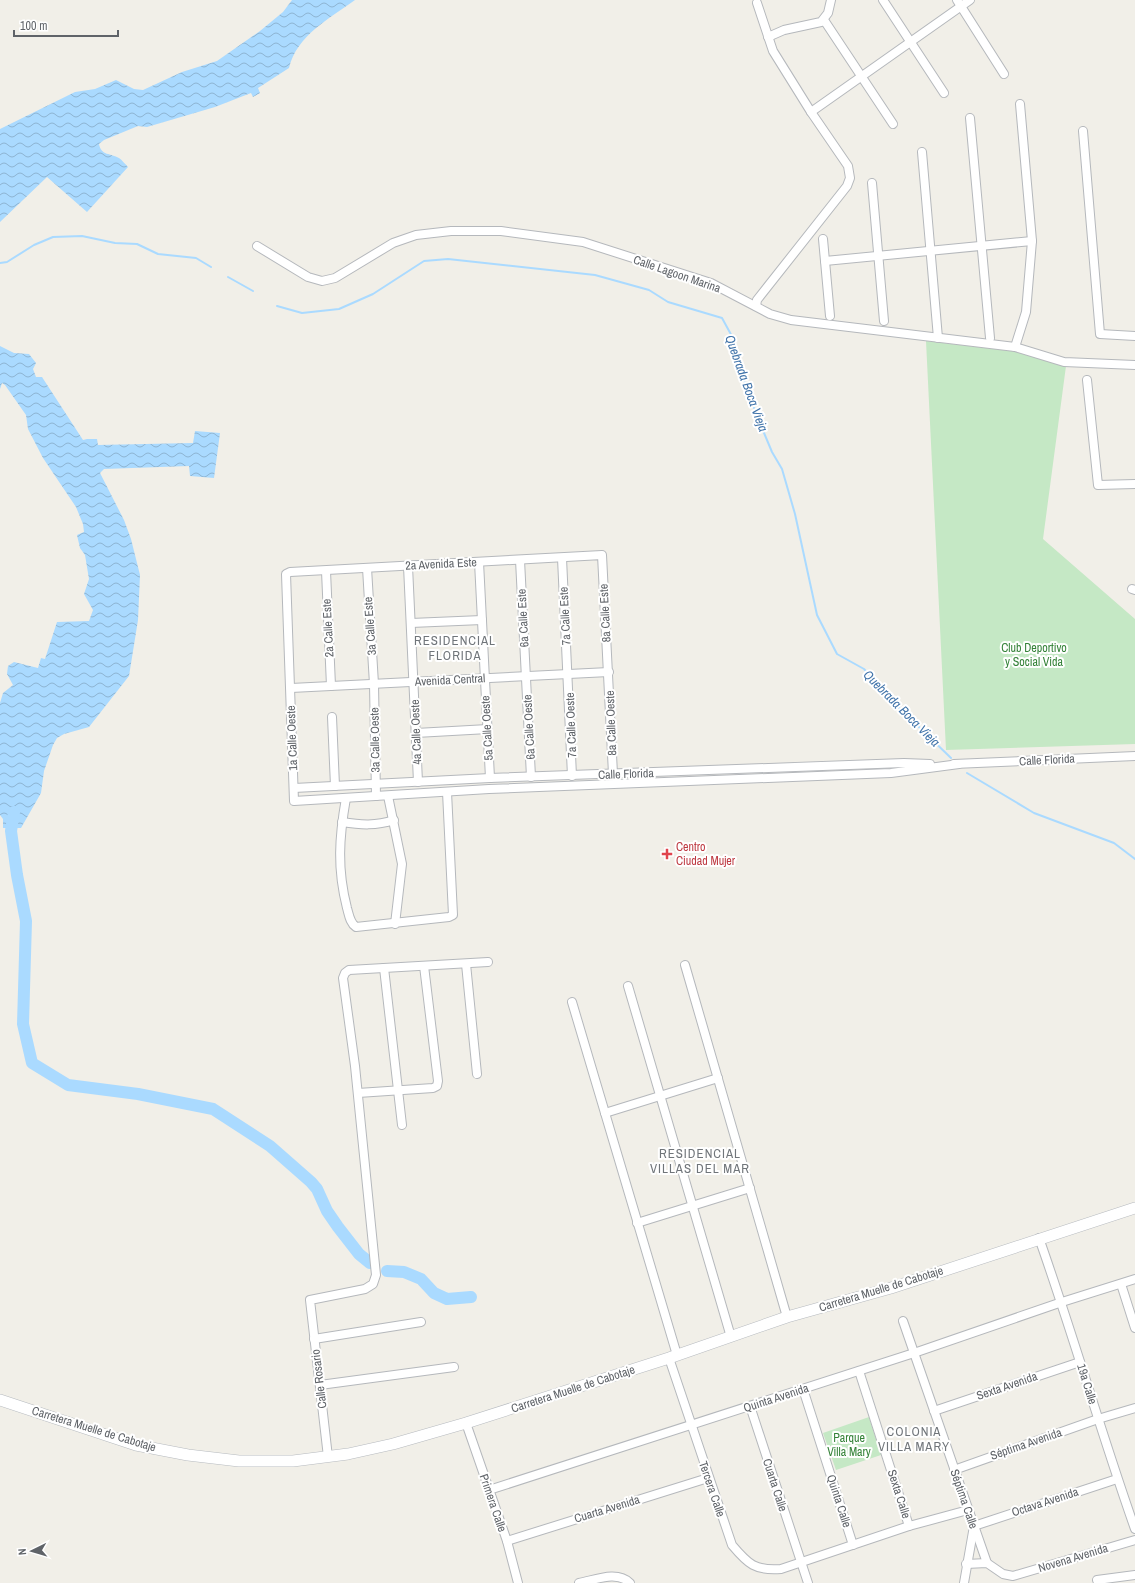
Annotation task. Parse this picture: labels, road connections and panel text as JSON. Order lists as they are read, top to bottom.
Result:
{
  "streets": {
    "main road": ["Carretera Muelle de Cabotaje"],
    "street": [
      "Calle Lagoon Marina",
      "2a Avenida Este",
      "8a Calle Este",
      "7a Calle Este",
      "6a Calle Este",
      "3a Calle Este",
      "2a Calle Este",
      "Avenida Central",
      "8a Calle Oeste",
      "7a Calle Oeste",
      "6a Calle Oeste",
      "5a Calle Oeste",
      "4a Calle Oeste",
      "1a Calle Oeste",
      "3a Calle Oeste",
      "Calle Florida",
      "Calle Rosario",
      "19a Calle",
      "Sexta Avenida",
      "Quinta Avenida",
      "Séptima Avenida",
      "Cuarta Calle",
      "Tercera Calle",
      "Sexta Calle",
      "Séptima Calle",
      "Quinta Calle",
      "Octava Avenida",
      "Primera Calle",
      "Cuarta Avenida",
      "Novena Avenida"
    ]
  },
  "crossings": [
    ["2a Avenida Este", "8a Calle Este"],
    ["2a Avenida Este", "7a Calle Este"],
    ["2a Avenida Este", "6a Calle Este"],
    ["2a Avenida Este", "3a Calle Este"],
    ["2a Avenida Este", "2a Calle Este"],
    ["2a Avenida Este", "5a Calle Oeste"],
    ["2a Avenida Este", "4a Calle Oeste"],
    ["2a Avenida Este", "1a Calle Oeste"],
    ["8a Calle Este", "Avenida Central"],
    ["8a Calle Este", "8a Calle Oeste"],
    ["7a Calle Este", "Avenida Central"],
    ["7a Calle Este", "7a Calle Oeste"],
    ["6a Calle Este", "Avenida Central"],
    ["6a Calle Este", "6a Calle Oeste"],
    ["3a Calle Este", "Avenida Central"],
    ["3a Calle Este", "3a Calle Oeste"],
    ["2a Calle Este", "Avenida Central"],
    ["Avenida Central", "8a Calle Oeste"],
    ["Avenida Central", "7a Calle Oeste"],
    ["Avenida Central", "6a Calle Oeste"],
    ["Avenida Central", "5a Calle Oeste"],
    ["Avenida Central", "4a Calle Oeste"],
    ["Avenida Central", "1a Calle Oeste"],
    ["Avenida Central", "3a Calle Oeste"],
    ["8a Calle Oeste", "Calle Florida"],
    ["7a Calle Oeste", "Calle Florida"],
    ["6a Calle Oeste", "Calle Florida"],
    ["5a Calle Oeste", "Calle Florida"],
    ["4a Calle Oeste", "Calle Florida"],
    ["1a Calle Oeste", "Calle Florida"],
    ["3a Calle Oeste", "Calle Florida"],
    ["Carretera Muelle de Cabotaje", "Calle Rosario"],
    ["Carretera Muelle de Cabotaje", "19a Calle"],
    ["Carretera Muelle de Cabotaje", "Tercera Calle"],
    ["Carretera Muelle de Cabotaje", "Primera Calle"],
    ["19a Calle", "Sexta Avenida"],
    ["19a Calle", "Quinta Avenida"],
    ["19a Calle", "Séptima Avenida"],
    ["19a Calle", "Octava Avenida"],
    ["Sexta Avenida", "Séptima Calle"],
    ["Quinta Avenida", "Cuarta Calle"],
    ["Quinta Avenida", "Tercera Calle"],
    ["Quinta Avenida", "Sexta Calle"],
    ["Quinta Avenida", "Séptima Calle"],
    ["Quinta Avenida", "Quinta Calle"],
    ["Quinta Avenida", "Primera Calle"],
    ["Séptima Avenida", "Séptima Calle"],
    ["Cuarta Calle", "Tercera Calle"],
    ["Tercera Calle", "Sexta Calle"],
    ["Tercera Calle", "Séptima Calle"],
    ["Tercera Calle", "Quinta Calle"],
    ["Tercera Calle", "Cuarta Avenida"],
    ["Séptima Calle", "Octava Avenida"],
    ["Séptima Calle", "Novena Avenida"],
    ["Primera Calle", "Cuarta Avenida"]
  ],
  "districts": ["RESIDENCIAL FLORIDA", "RESIDENCIAL VILLAS DEL MAR", "COLONIA VILLA MARY"],
  "water": ["Quebrada Boca Vieja"],
  "parks": ["Club Deportivo y Social Vida", "Parque Villa Mary"],
  "places": {
    "health": ["Centro Ciudad Mujer"]
  },
  "scale_bar": "100 m",
  "north": "left"
}
